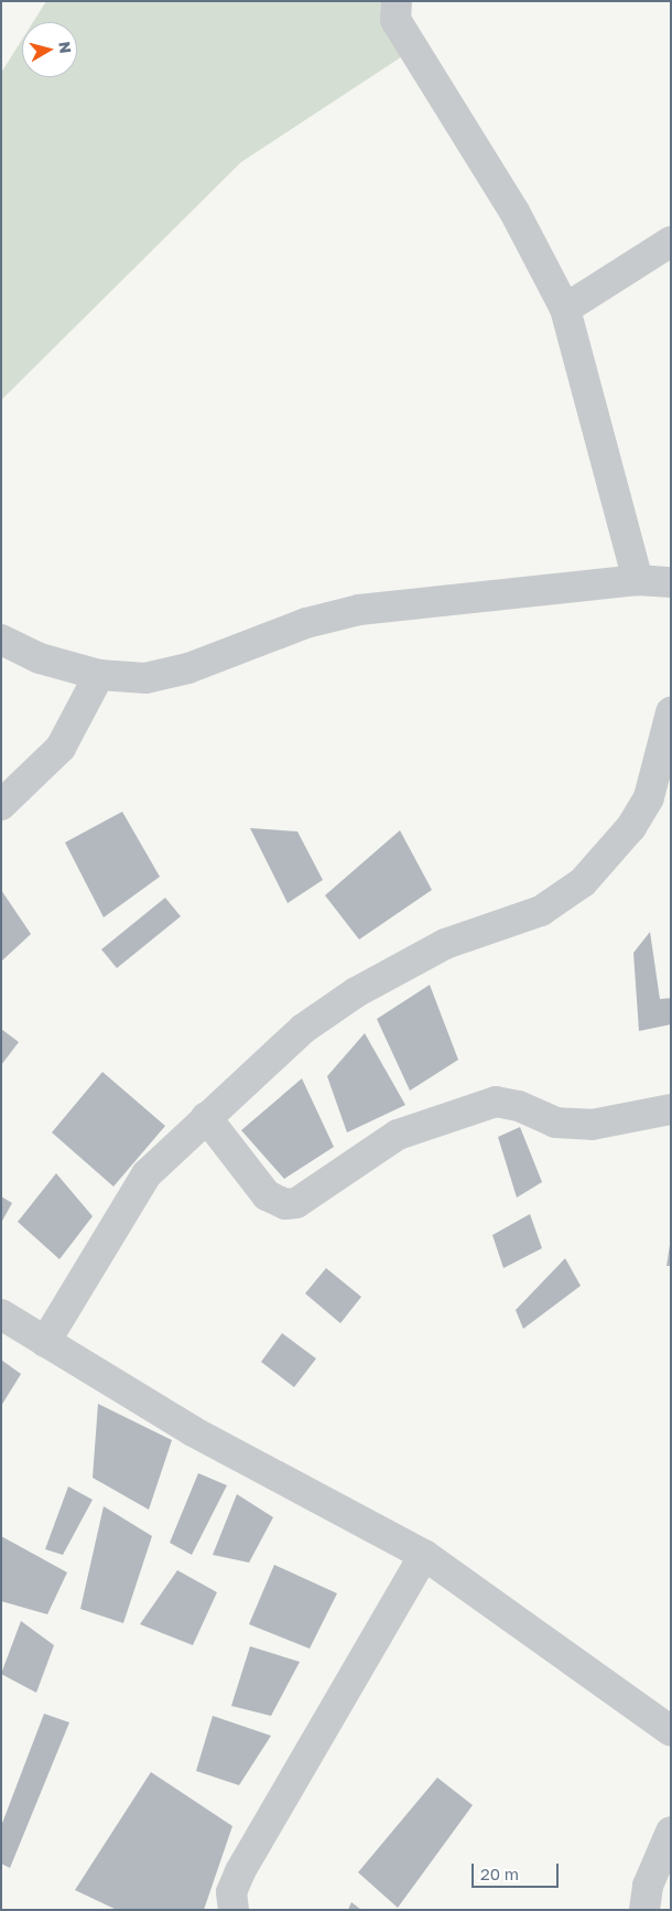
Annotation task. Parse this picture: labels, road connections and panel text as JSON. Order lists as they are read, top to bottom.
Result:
{
  "scale_bar": "20 m",
  "north": "right"
}
